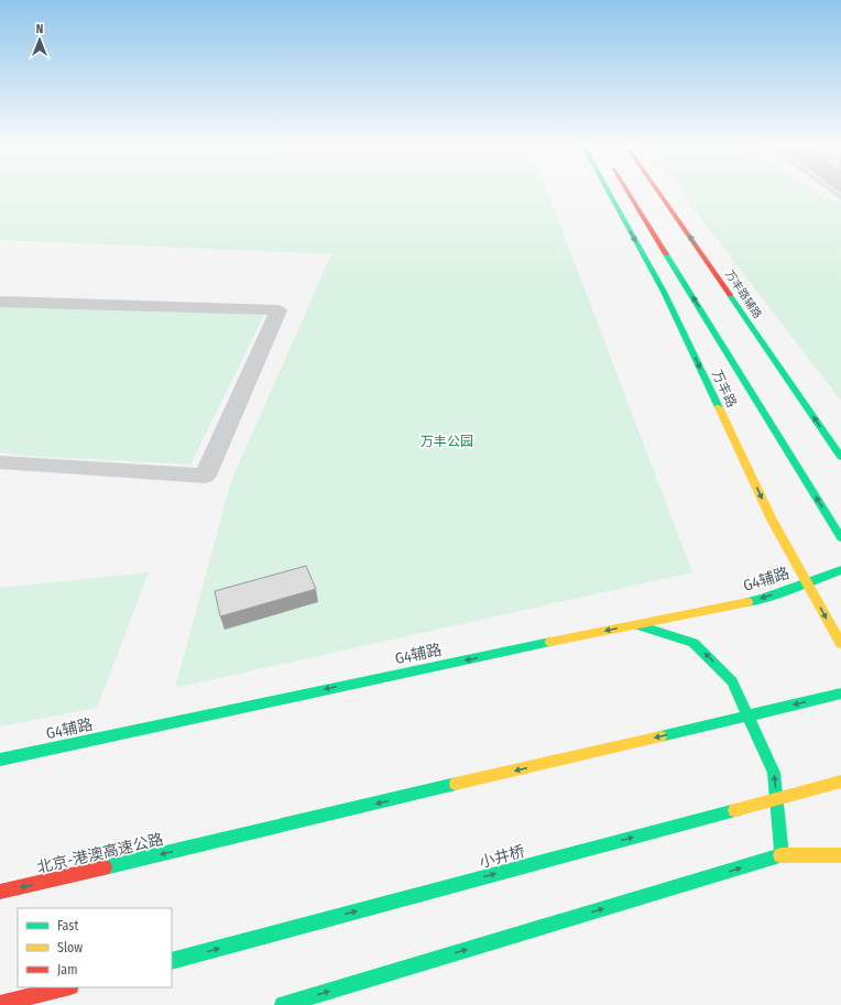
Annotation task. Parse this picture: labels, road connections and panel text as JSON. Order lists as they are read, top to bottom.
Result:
{
  "streets": {
    "main road": [
      "万丰路辅路",
      "万丰路",
      "G4辅路",
      "北京-港澳高速公路",
      "小井桥"
    ]
  },
  "crossings": [
    ["万丰路", "G4辅路"]
  ],
  "one_way": ["万丰路辅路", "G4辅路", "北京-港澳高速公路"],
  "parks": ["万丰公园"],
  "legend": ["Fast", "Slow", "Jam"],
  "north": "top"
}
